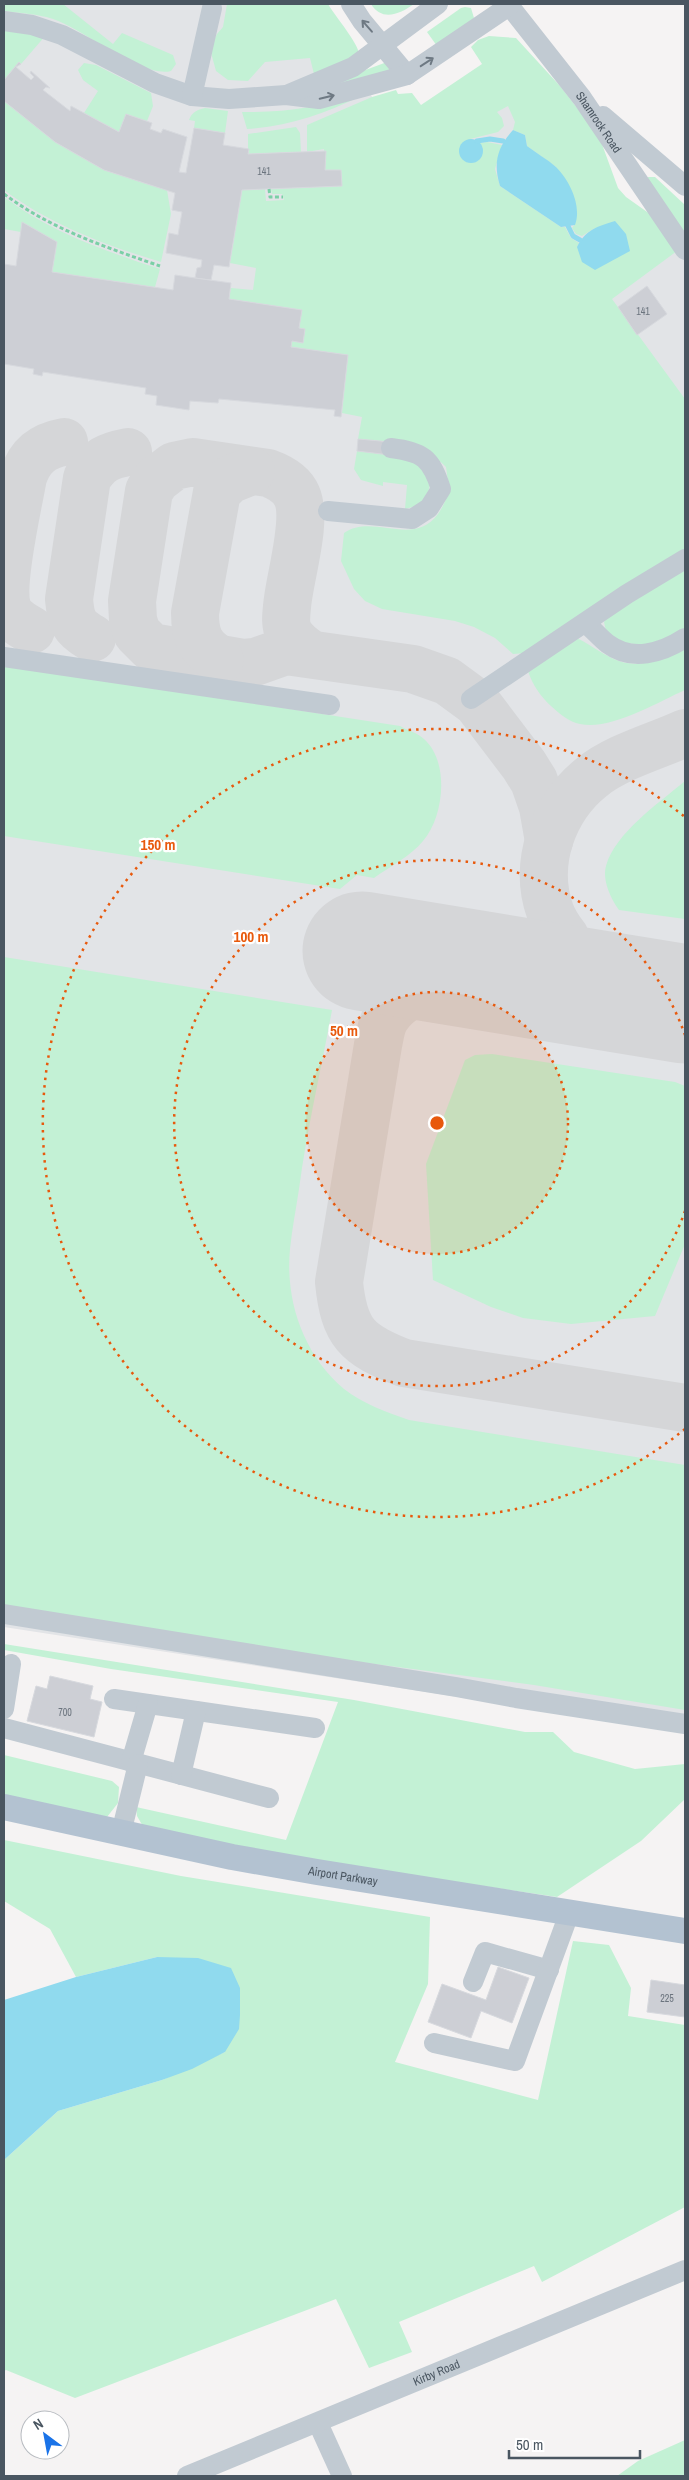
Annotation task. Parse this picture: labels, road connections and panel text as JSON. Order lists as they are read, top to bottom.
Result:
{
  "streets": {
    "main road": ["Airport Parkway"],
    "street": ["Shamrock Road", "Kirby Road"]
  },
  "house_numbers": [
    "141",
    "141",
    "700",
    "225"
  ],
  "scale_bar": "50 m",
  "north": "top left",
  "rings": ["150 m", "100 m", "50 m"]
}
